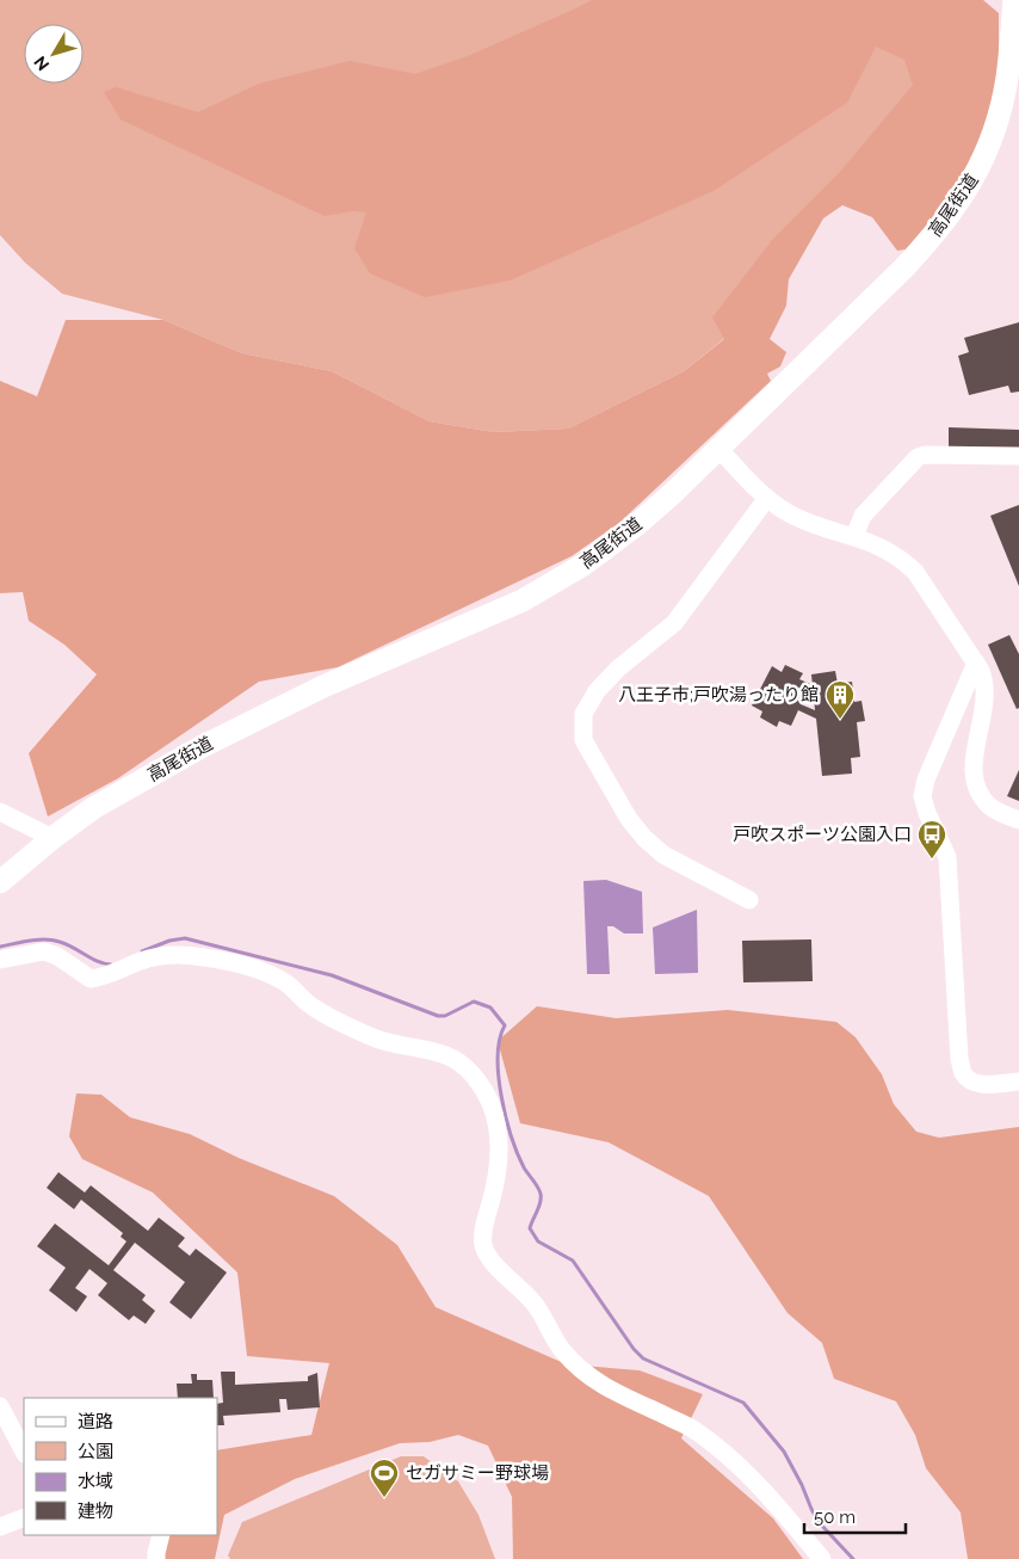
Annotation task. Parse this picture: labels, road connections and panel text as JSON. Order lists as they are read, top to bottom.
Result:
{
  "streets": {
    "main road": ["高尾街道"]
  },
  "places": {
    "building": ["八王子市;戸吹湯ったり館"],
    "bus stop": ["戸吹スポーツ公園入口"],
    "sports": ["セガサミー野球場"]
  },
  "legend": [
    "道路",
    "公園",
    "水域",
    "建物"
  ],
  "scale_bar": "50 m",
  "north": "bottom left"
}
